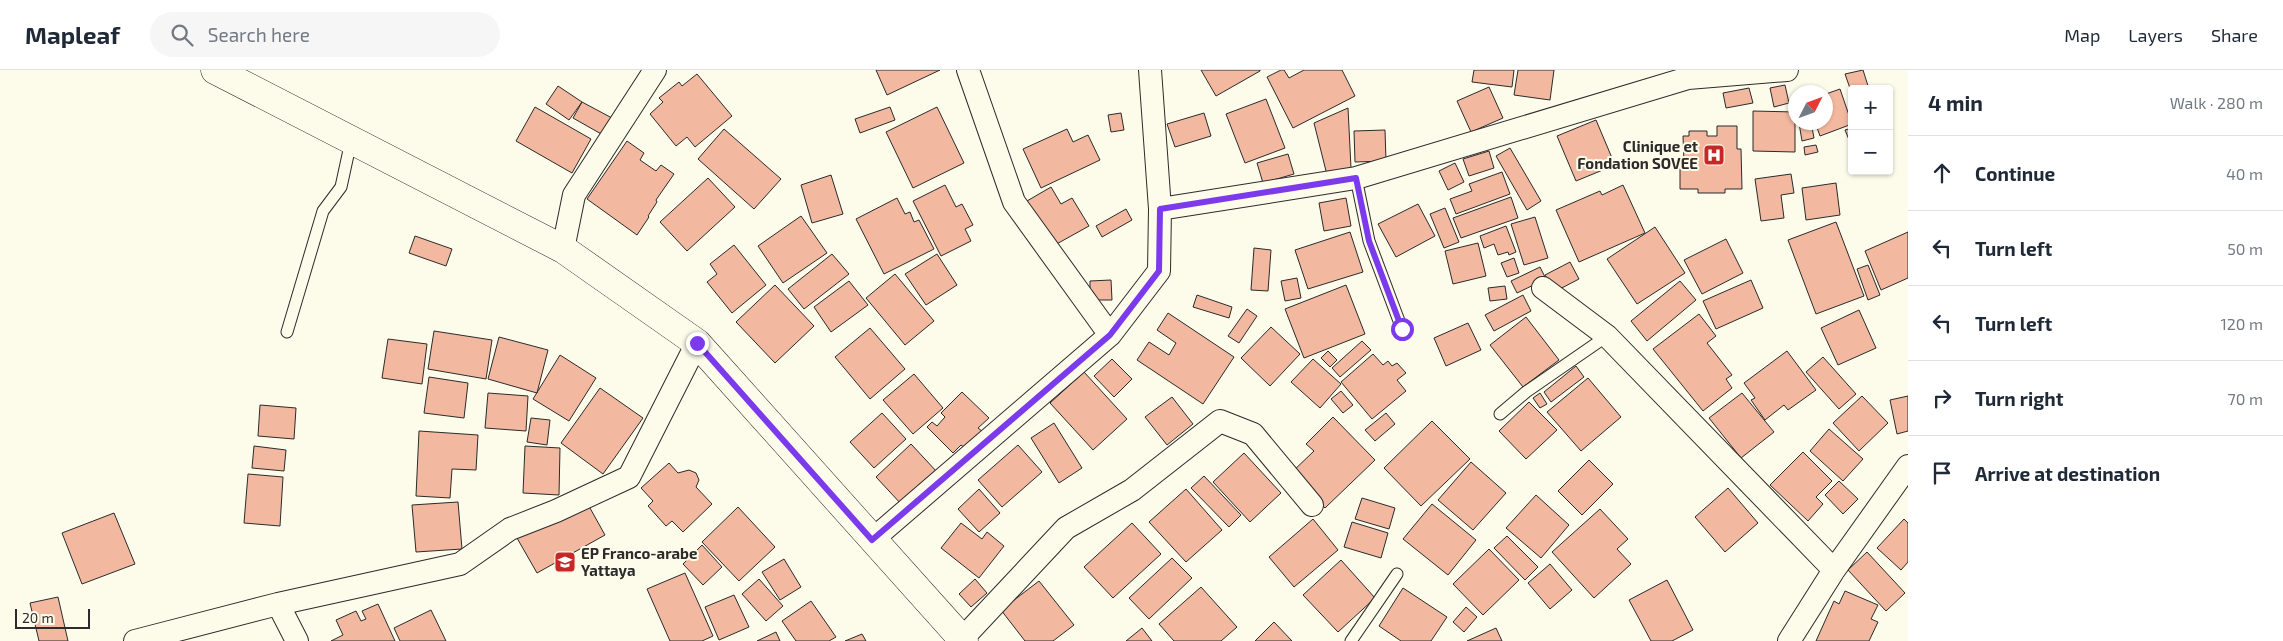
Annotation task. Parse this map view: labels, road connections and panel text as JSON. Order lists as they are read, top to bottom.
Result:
{
  "places": {
    "hospital": ["Clinique et Fondation SOVEE"],
    "school or university": ["EP Franco-arabe Yattaya"]
  },
  "scale_bar": "20 m",
  "north": "top right",
  "page": {
    "header": "Mapleaf",
    "search": "Search here",
    "nav": ["Map", "Layers", "Share"],
    "heading": ["4 min", "Walk · 280 m"],
    "map_buttons": ["+", "−"],
    "list": [
      ["Continue", "40 m"],
      ["Turn left", "50 m"],
      ["Turn left", "120 m"],
      ["Turn right", "70 m"],
      "Arrive at destination"
    ],
    "scale": "20 m"
  }
}
